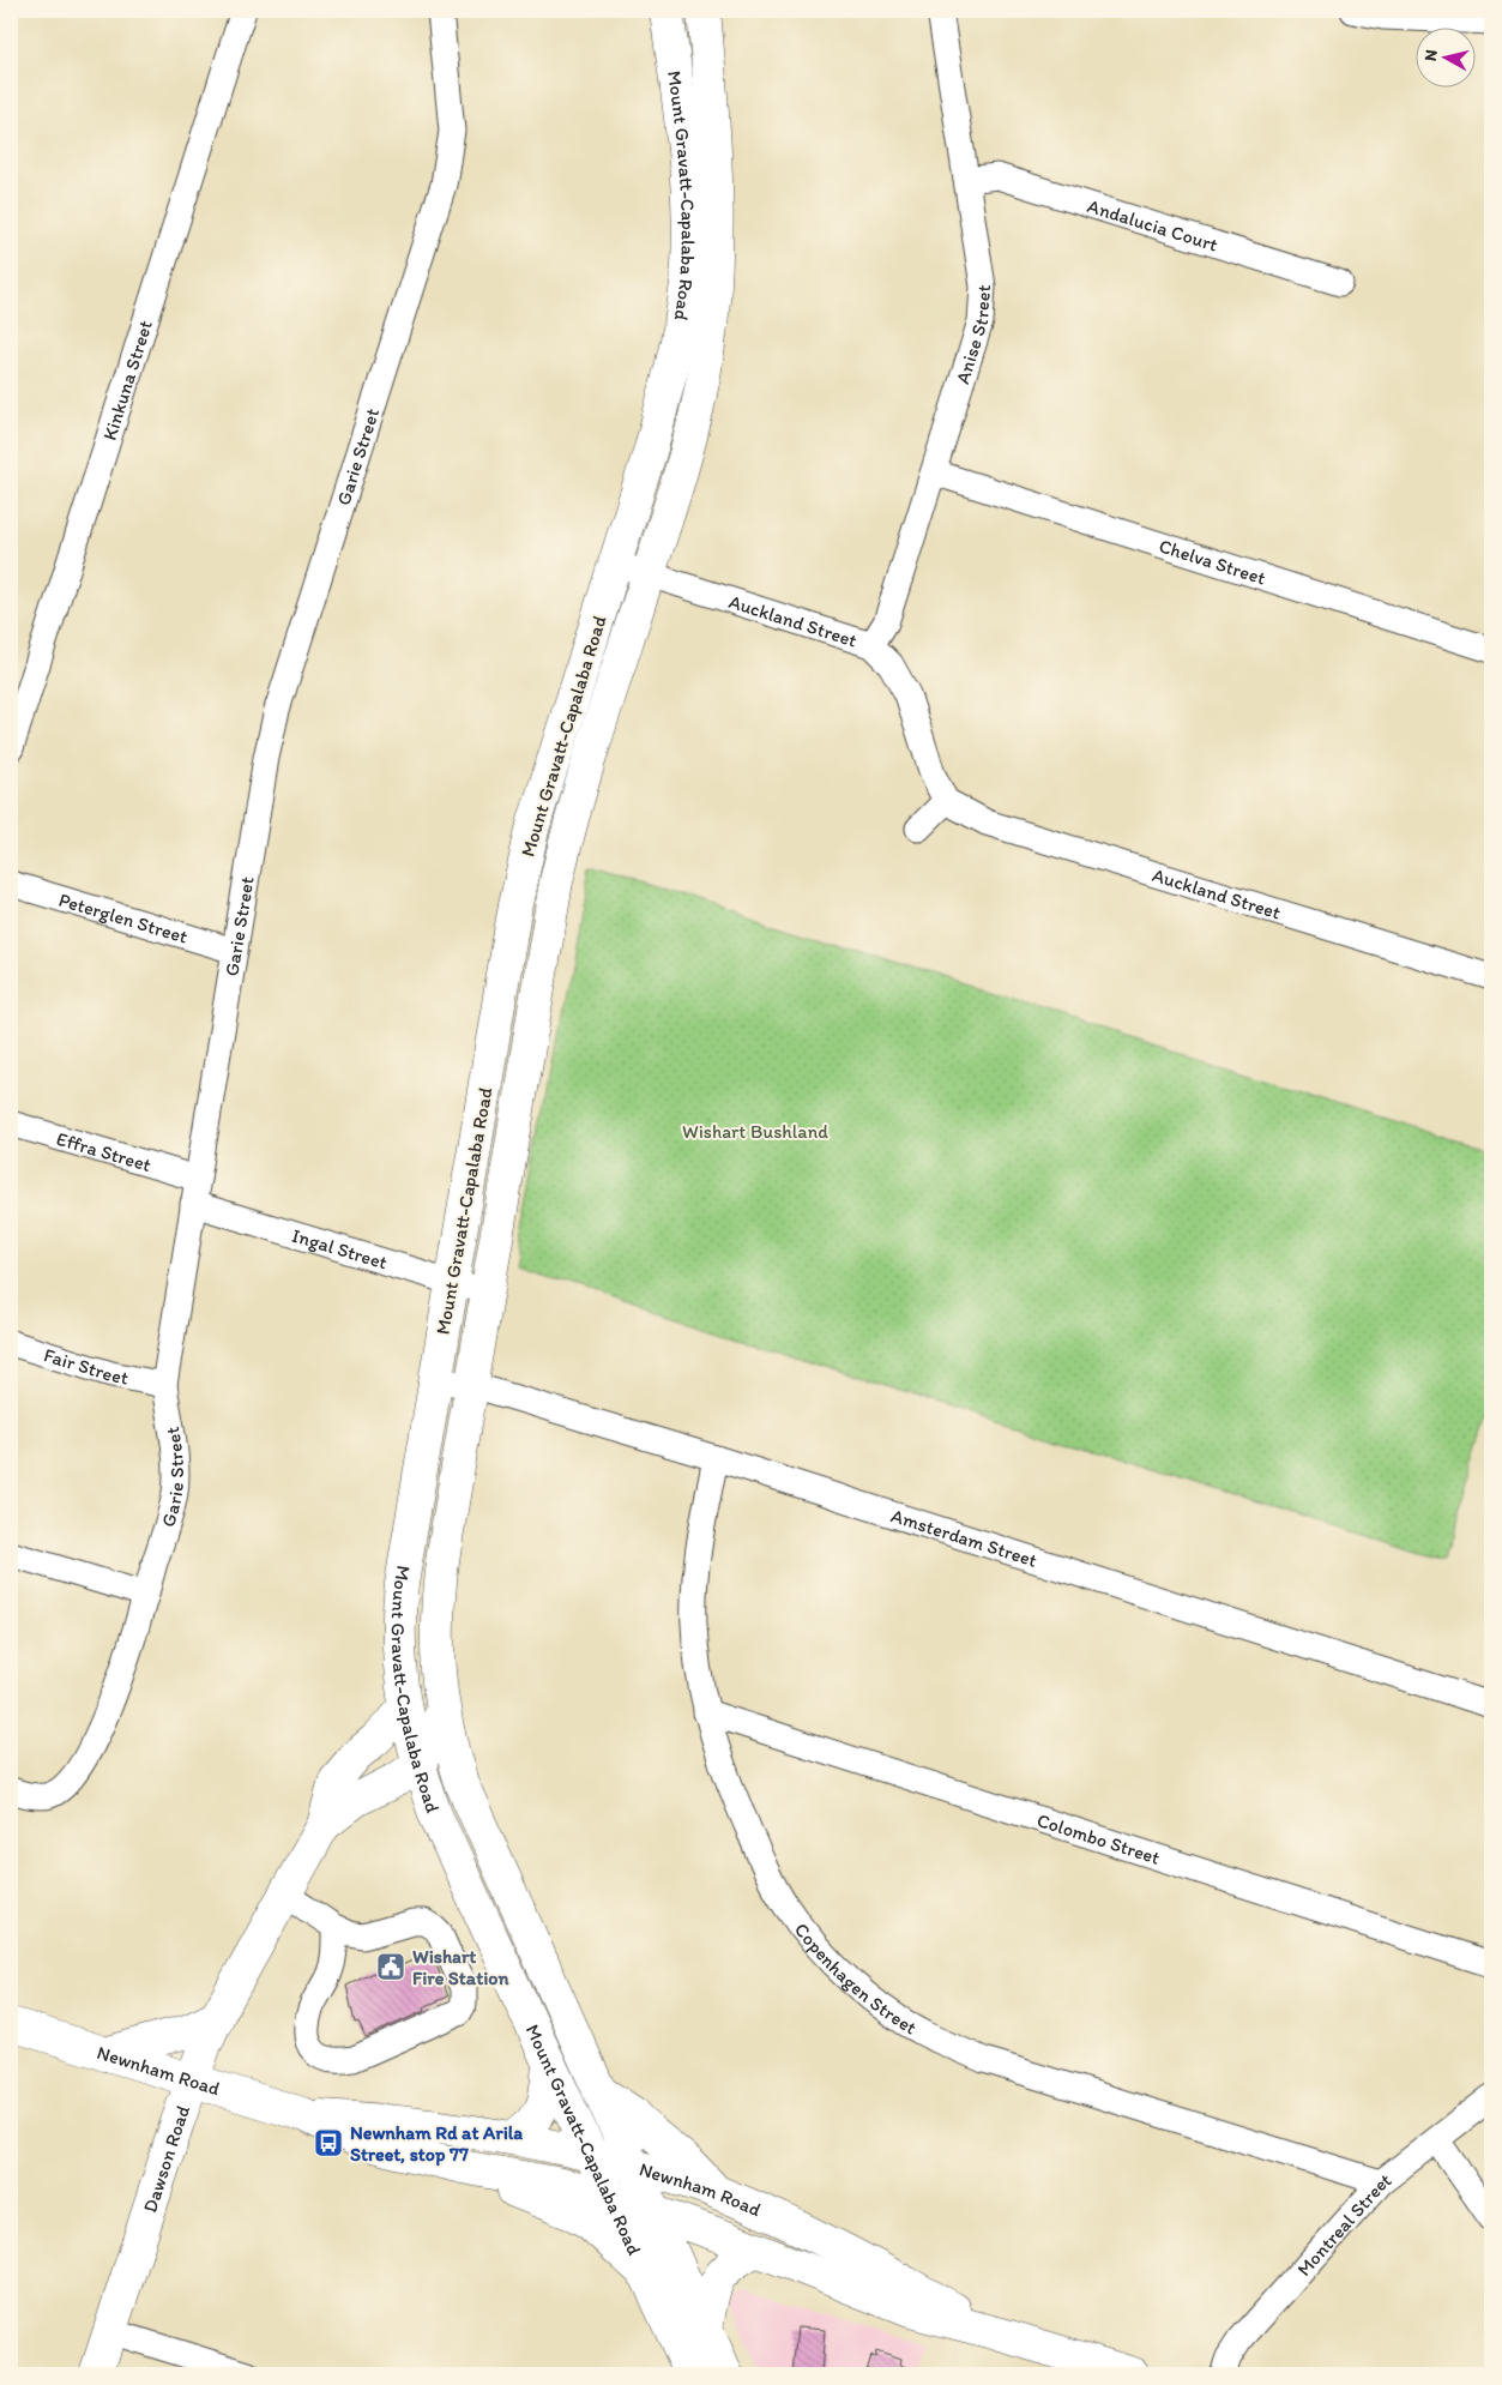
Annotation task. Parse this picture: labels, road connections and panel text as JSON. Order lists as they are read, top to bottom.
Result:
{
  "streets": {
    "main road": ["Mount Gravatt-Capalaba Road", "Newnham Road", "Dawson Road"],
    "street": [
      "Andalucia Court",
      "Anise Street",
      "Kinkuna Street",
      "Garie Street",
      "Chelva Street",
      "Auckland Street",
      "Peterglen Street",
      "Effra Street",
      "Ingal Street",
      "Fair Street",
      "Amsterdam Street",
      "Colombo Street",
      "Copenhagen Street",
      "Montreal Street"
    ]
  },
  "crossings": [
    ["Mount Gravatt-Capalaba Road", "Auckland Street"],
    ["Mount Gravatt-Capalaba Road", "Ingal Street"],
    ["Mount Gravatt-Capalaba Road", "Amsterdam Street"],
    ["Mount Gravatt-Capalaba Road", "Newnham Road"],
    ["Mount Gravatt-Capalaba Road", "Dawson Road"],
    ["Andalucia Court", "Anise Street"],
    ["Anise Street", "Chelva Street"],
    ["Anise Street", "Auckland Street"],
    ["Garie Street", "Peterglen Street"],
    ["Garie Street", "Effra Street"],
    ["Garie Street", "Ingal Street"],
    ["Garie Street", "Fair Street"],
    ["Effra Street", "Ingal Street"],
    ["Amsterdam Street", "Copenhagen Street"],
    ["Colombo Street", "Copenhagen Street"],
    ["Copenhagen Street", "Montreal Street"],
    ["Newnham Road", "Dawson Road"]
  ],
  "parks": ["Wishart Bushland"],
  "places": {
    "public building": ["Wishart Fire Station"],
    "bus stop": ["Newnham Rd at Arila Street, stop 77"]
  },
  "north": "left"
}
